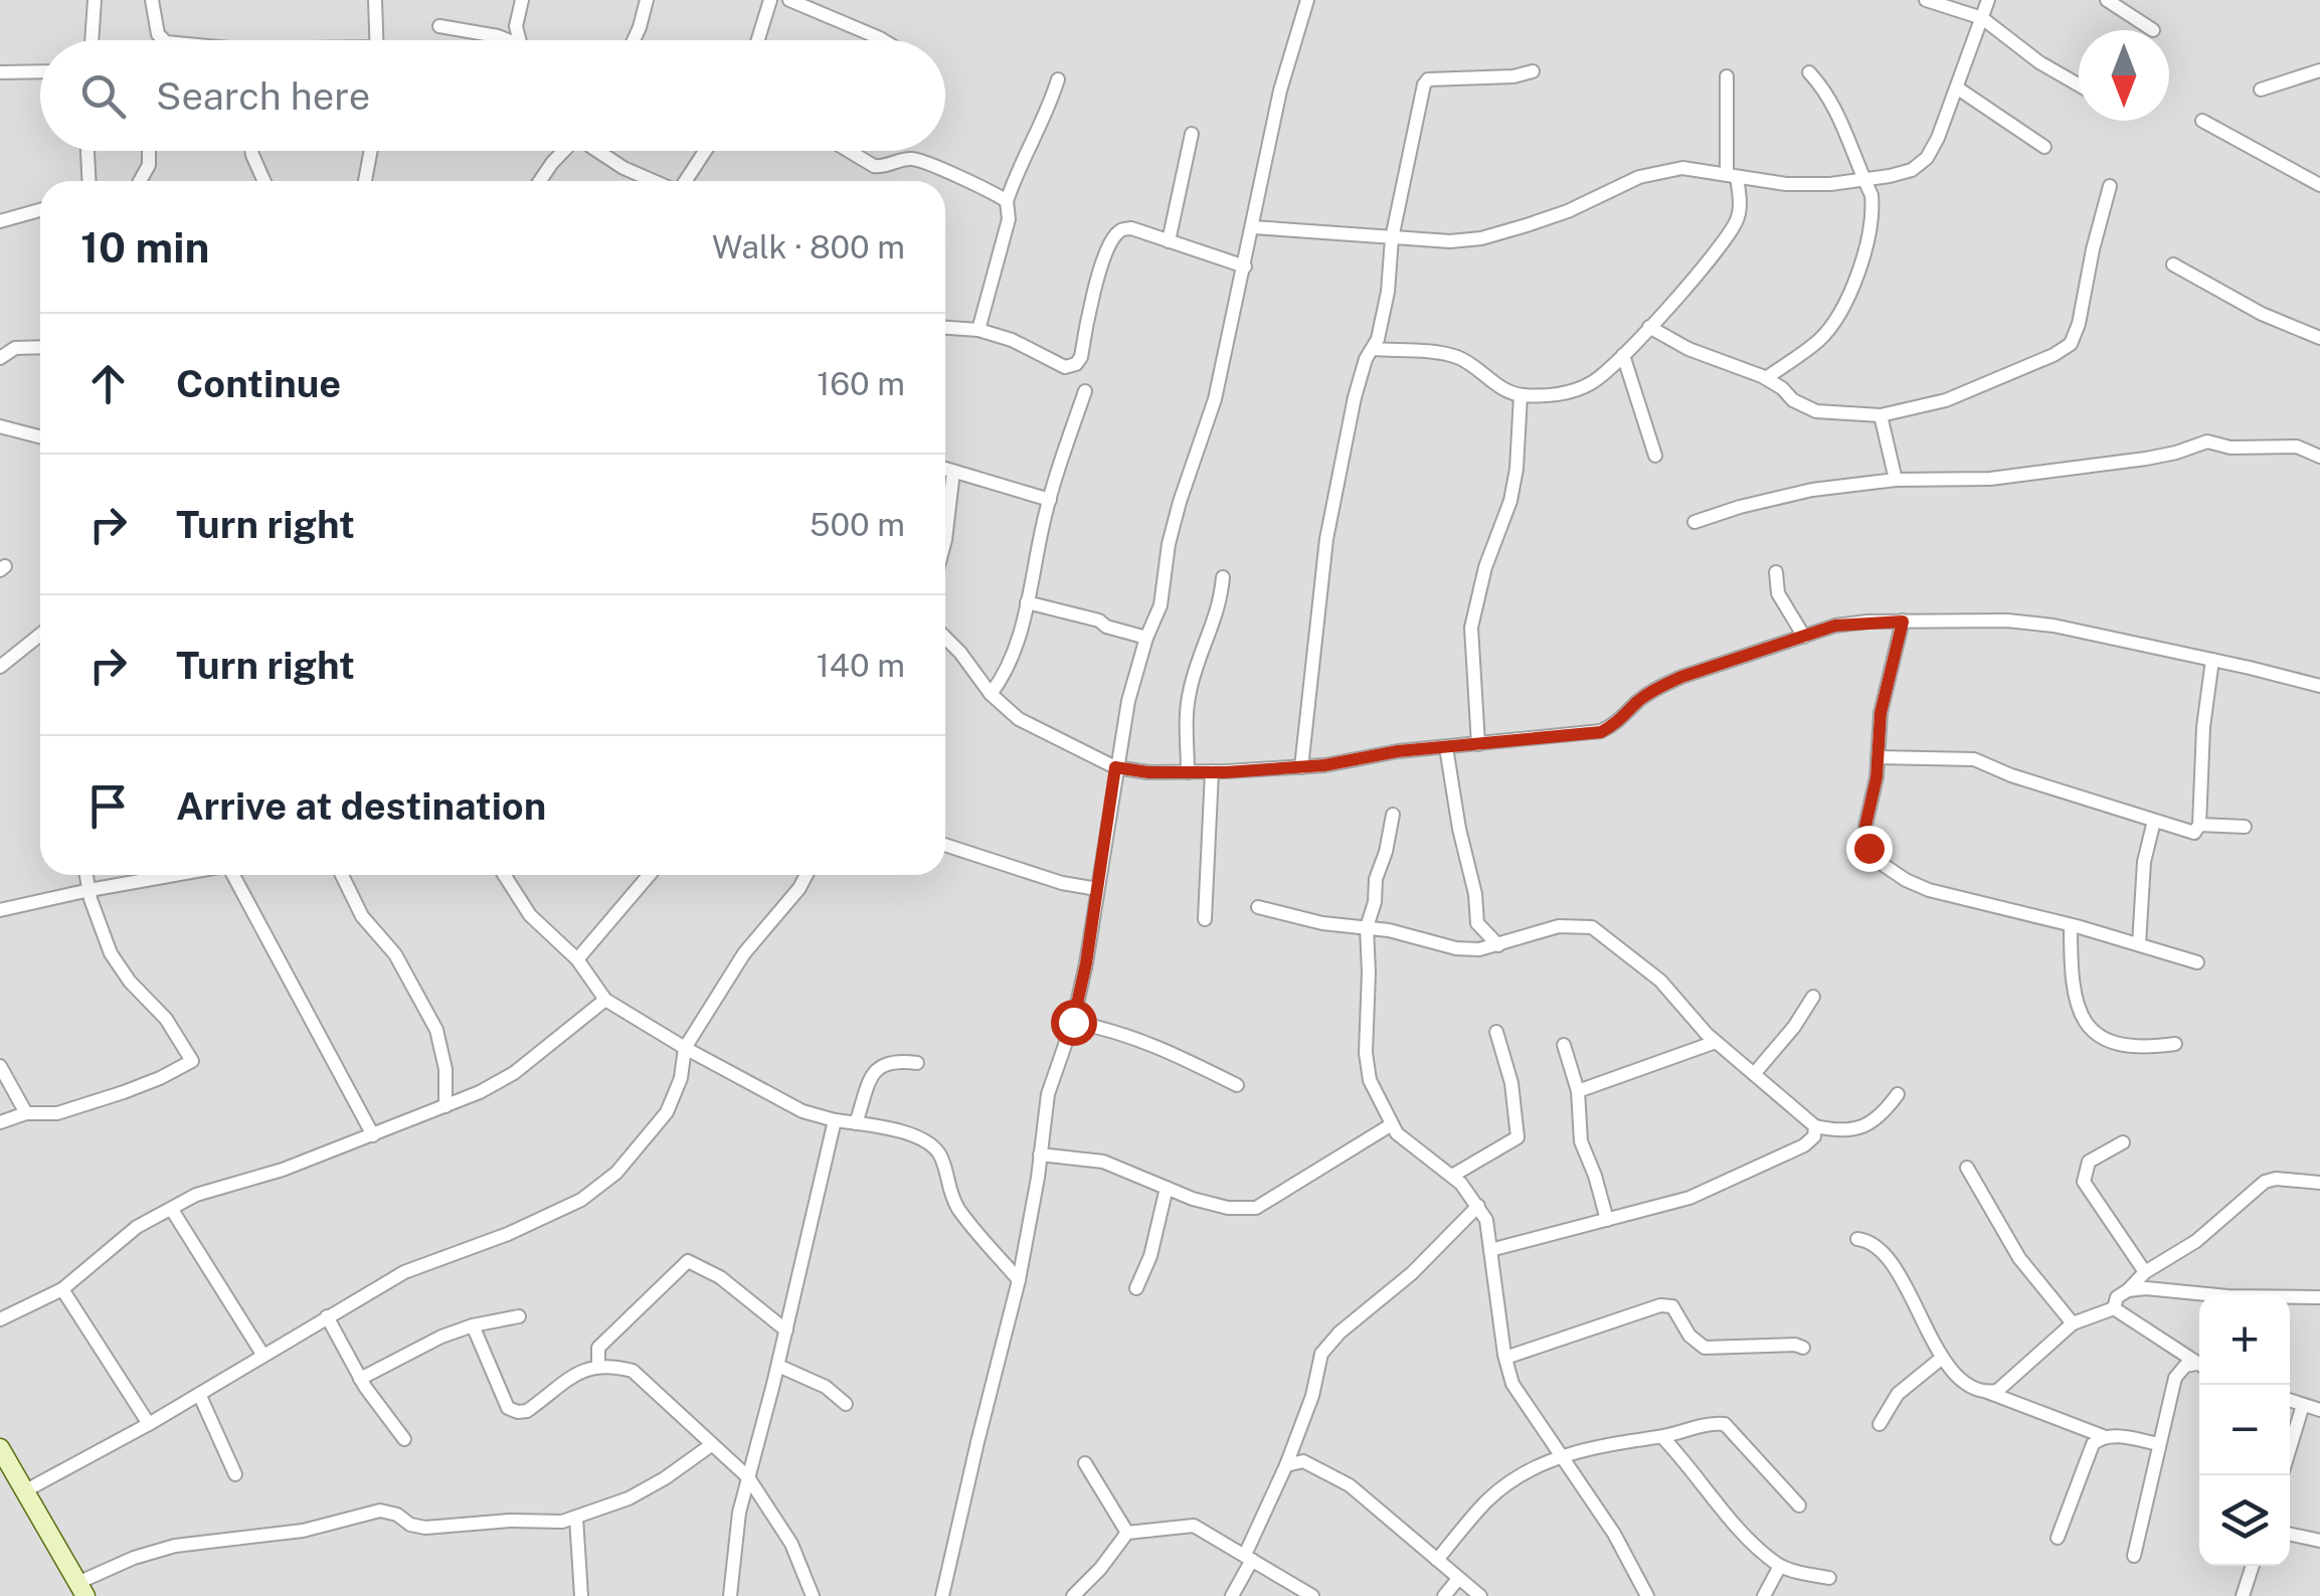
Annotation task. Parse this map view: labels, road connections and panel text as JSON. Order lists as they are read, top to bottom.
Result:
{
  "north": "bottom",
  "page": {
    "search": "Search here",
    "heading": ["10 min", "Walk · 800 m"],
    "list": [
      ["Continue", "160 m"],
      ["Turn right", "500 m"],
      ["Turn right", "140 m"],
      "Arrive at destination"
    ],
    "map_buttons": ["+", "−"]
  }
}
